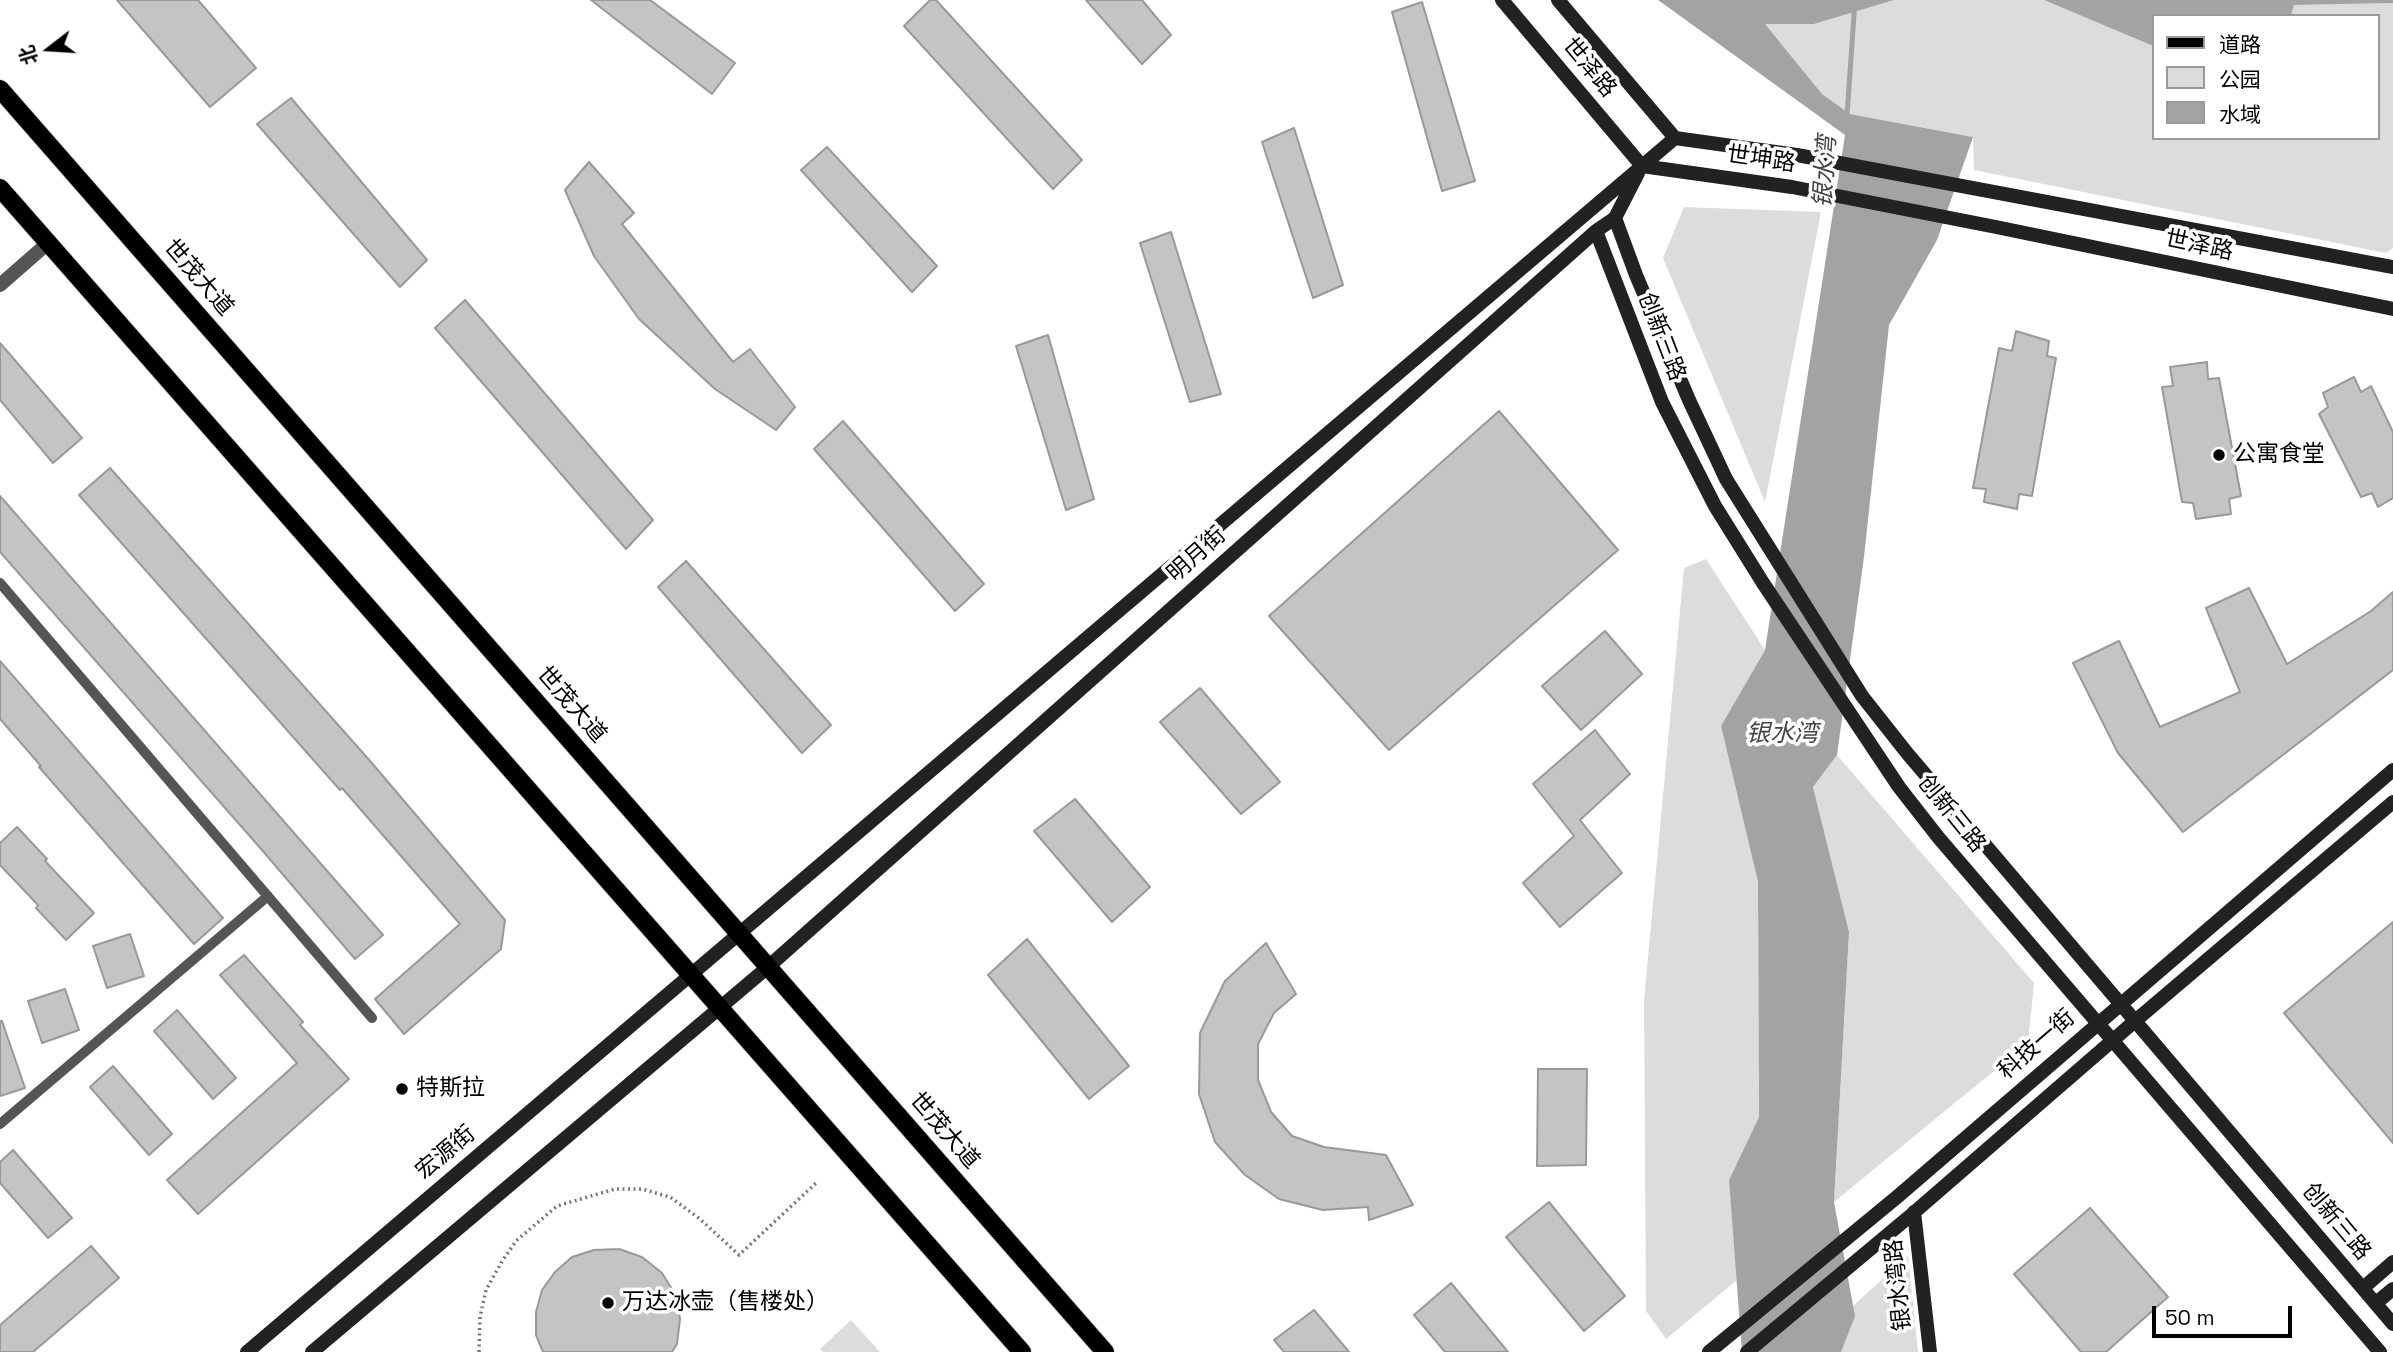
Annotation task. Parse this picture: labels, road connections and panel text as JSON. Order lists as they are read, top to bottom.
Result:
{
  "streets": {
    "main road": [
      "世泽路",
      "世坤路",
      "世茂大道",
      "创新三路",
      "明月街",
      "科技一街",
      "宏源街",
      "银水湾路"
    ]
  },
  "crossings": [
    ["世泽路", "世坤路"],
    ["世泽路", "明月街"],
    ["世坤路", "明月街"],
    ["世茂大道", "明月街"],
    ["世茂大道", "宏源街"],
    ["创新三路", "明月街"],
    ["创新三路", "科技一街"],
    ["明月街", "宏源街"],
    ["科技一街", "银水湾路"]
  ],
  "water": ["银水湾"],
  "places": ["公寓食堂", "特斯拉", "万达冰壶（售楼处）"],
  "legend": ["道路", "公园", "水域"],
  "scale_bar": "50 m",
  "north": "left"
}
